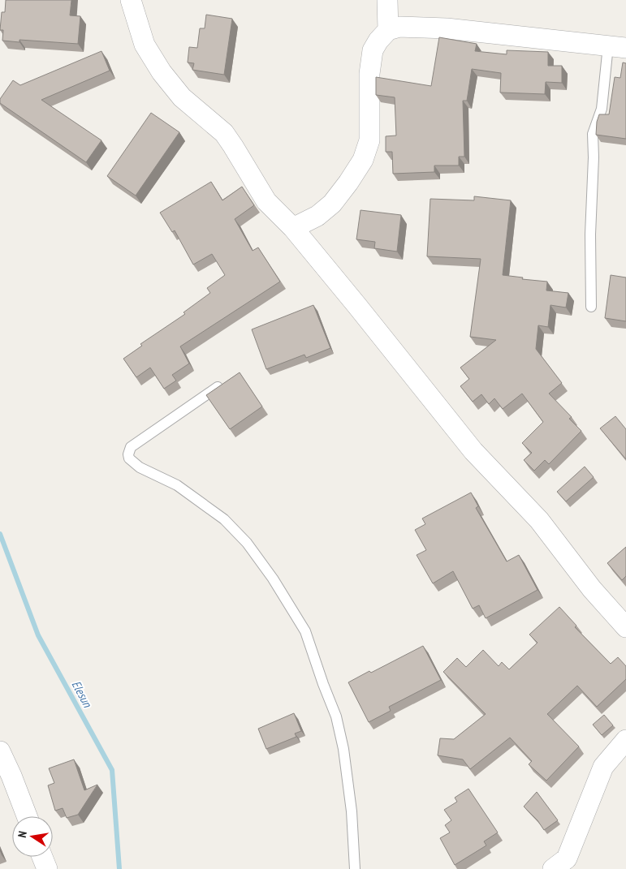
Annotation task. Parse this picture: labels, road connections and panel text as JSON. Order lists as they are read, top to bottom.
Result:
{
  "water": ["Elesun"],
  "north": "left"
}
